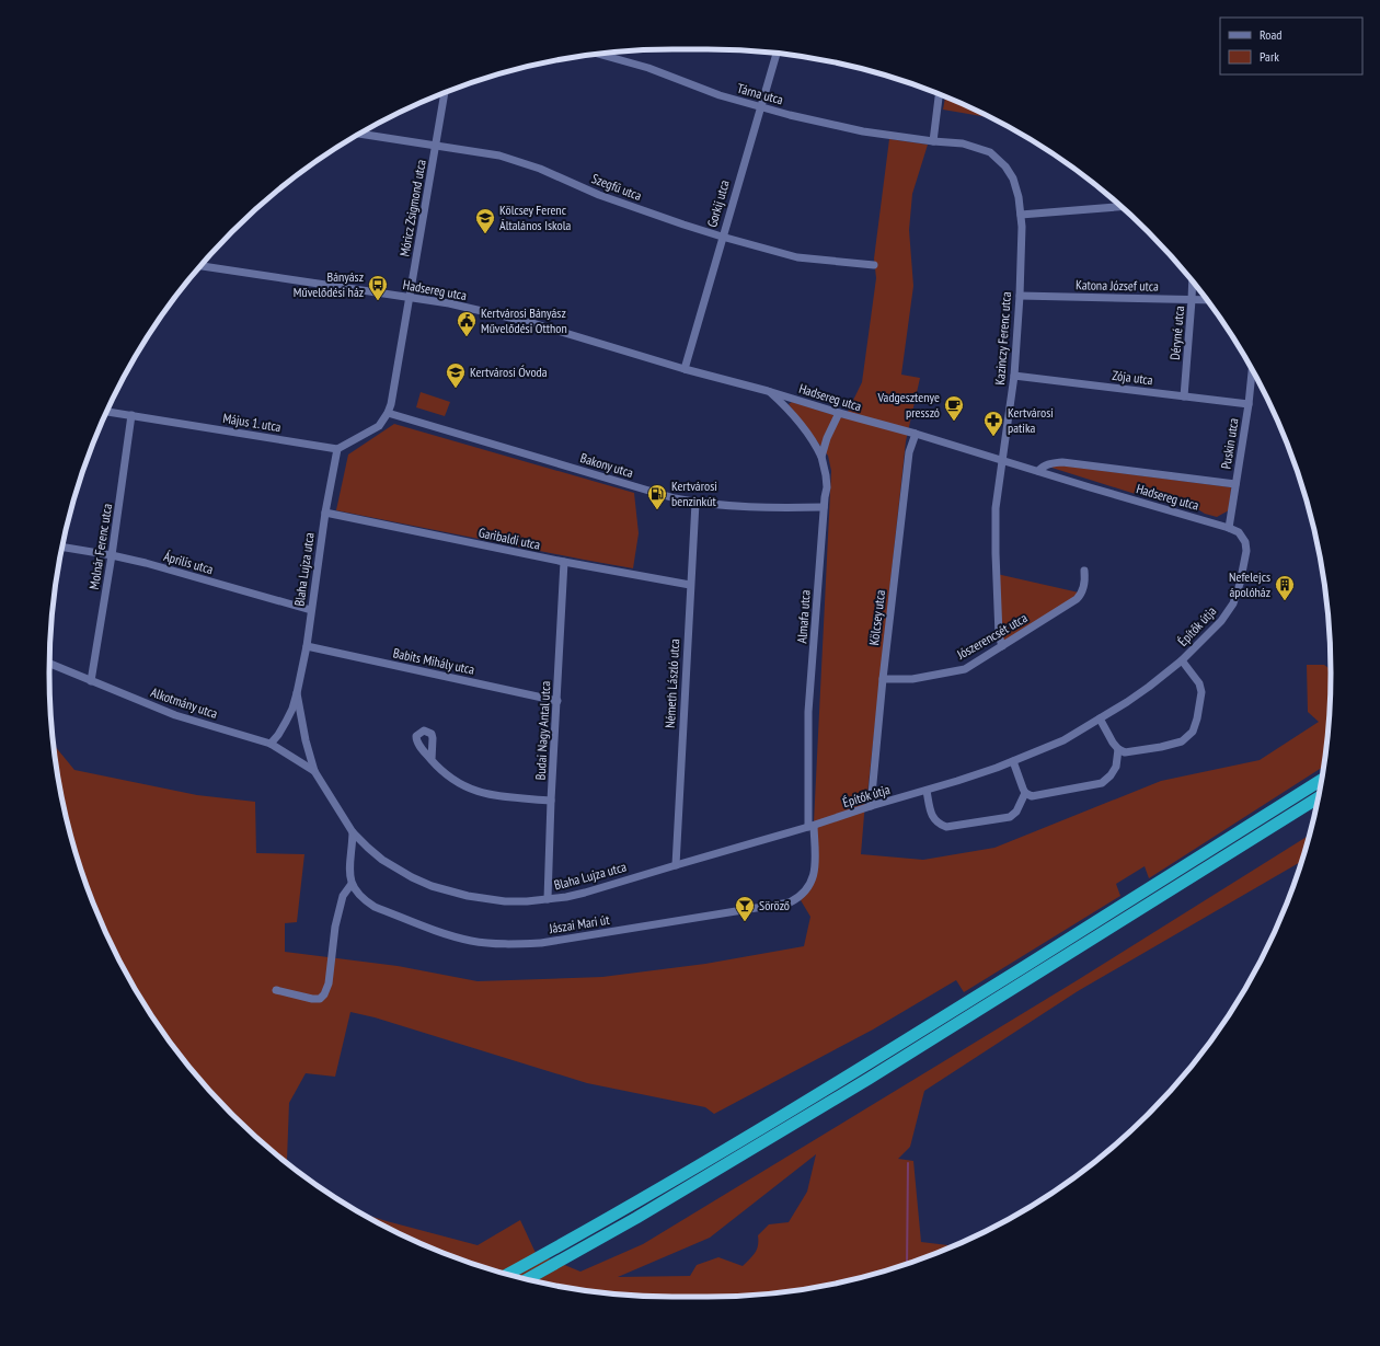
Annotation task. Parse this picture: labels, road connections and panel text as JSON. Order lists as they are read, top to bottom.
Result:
{
  "streets": {
    "street": [
      "Tárna utca",
      "Szegfű utca",
      "Gorkij utca",
      "Móricz Zsigmond utca",
      "Katona József utca",
      "Hadsereg utca",
      "Déryné utca",
      "Kazinczy Ferenc utca",
      "Zója utca",
      "Május 1. utca",
      "Puskin utca",
      "Bakony utca",
      "Garibaldi utca",
      "Molnár Ferenc utca",
      "Április utca",
      "Blaha Lujza utca",
      "Almafa utca",
      "Kölcsey utca",
      "Építők útja",
      "Jószerencsét utca",
      "Babits Mihály utca",
      "Németh László utca",
      "Alkotmány utca",
      "Budai Nagy Antal utca",
      "Jászai Mari út"
    ]
  },
  "crossings": [
    ["Tárna utca", "Gorkij utca"],
    ["Tárna utca", "Kazinczy Ferenc utca"],
    ["Szegfű utca", "Gorkij utca"],
    ["Szegfű utca", "Móricz Zsigmond utca"],
    ["Gorkij utca", "Hadsereg utca"],
    ["Móricz Zsigmond utca", "Hadsereg utca"],
    ["Móricz Zsigmond utca", "Bakony utca"],
    ["Katona József utca", "Déryné utca"],
    ["Katona József utca", "Kazinczy Ferenc utca"],
    ["Hadsereg utca", "Kazinczy Ferenc utca"],
    ["Hadsereg utca", "Puskin utca"],
    ["Hadsereg utca", "Almafa utca"],
    ["Hadsereg utca", "Kölcsey utca"],
    ["Hadsereg utca", "Építők útja"],
    ["Déryné utca", "Zója utca"],
    ["Kazinczy Ferenc utca", "Zója utca"],
    ["Kazinczy Ferenc utca", "Jószerencsét utca"],
    ["Zója utca", "Puskin utca"],
    ["Május 1. utca", "Molnár Ferenc utca"],
    ["Május 1. utca", "Blaha Lujza utca"],
    ["Bakony utca", "Almafa utca"],
    ["Bakony utca", "Németh László utca"],
    ["Garibaldi utca", "Blaha Lujza utca"],
    ["Garibaldi utca", "Németh László utca"],
    ["Garibaldi utca", "Budai Nagy Antal utca"],
    ["Molnár Ferenc utca", "Április utca"],
    ["Molnár Ferenc utca", "Alkotmány utca"],
    ["Április utca", "Blaha Lujza utca"],
    ["Blaha Lujza utca", "Almafa utca"],
    ["Blaha Lujza utca", "Építők útja"],
    ["Blaha Lujza utca", "Babits Mihály utca"],
    ["Blaha Lujza utca", "Németh László utca"],
    ["Blaha Lujza utca", "Alkotmány utca"],
    ["Blaha Lujza utca", "Budai Nagy Antal utca"],
    ["Blaha Lujza utca", "Jászai Mari út"],
    ["Almafa utca", "Építők útja"],
    ["Almafa utca", "Jászai Mari út"],
    ["Kölcsey utca", "Építők útja"],
    ["Kölcsey utca", "Jószerencsét utca"],
    ["Építők útja", "Jászai Mari út"],
    ["Babits Mihály utca", "Budai Nagy Antal utca"]
  ],
  "places": {
    "school or university": ["Kölcsey Ferenc Általános Iskola", "Kertvárosi Óvoda"],
    "bus stop": ["Bányász Művelődési ház"],
    "public building": ["Kertvárosi Bányász Művelődési Otthon"],
    "cafe": ["Vadgesztenye presszó"],
    "pharmacy": ["Kertvárosi patika"],
    "fuel station": ["Kertvárosi benzinkút"],
    "building": ["Nefelejcs ápolóház"],
    "bar": ["Söröző"]
  },
  "legend": ["Road", "Park"]
}
